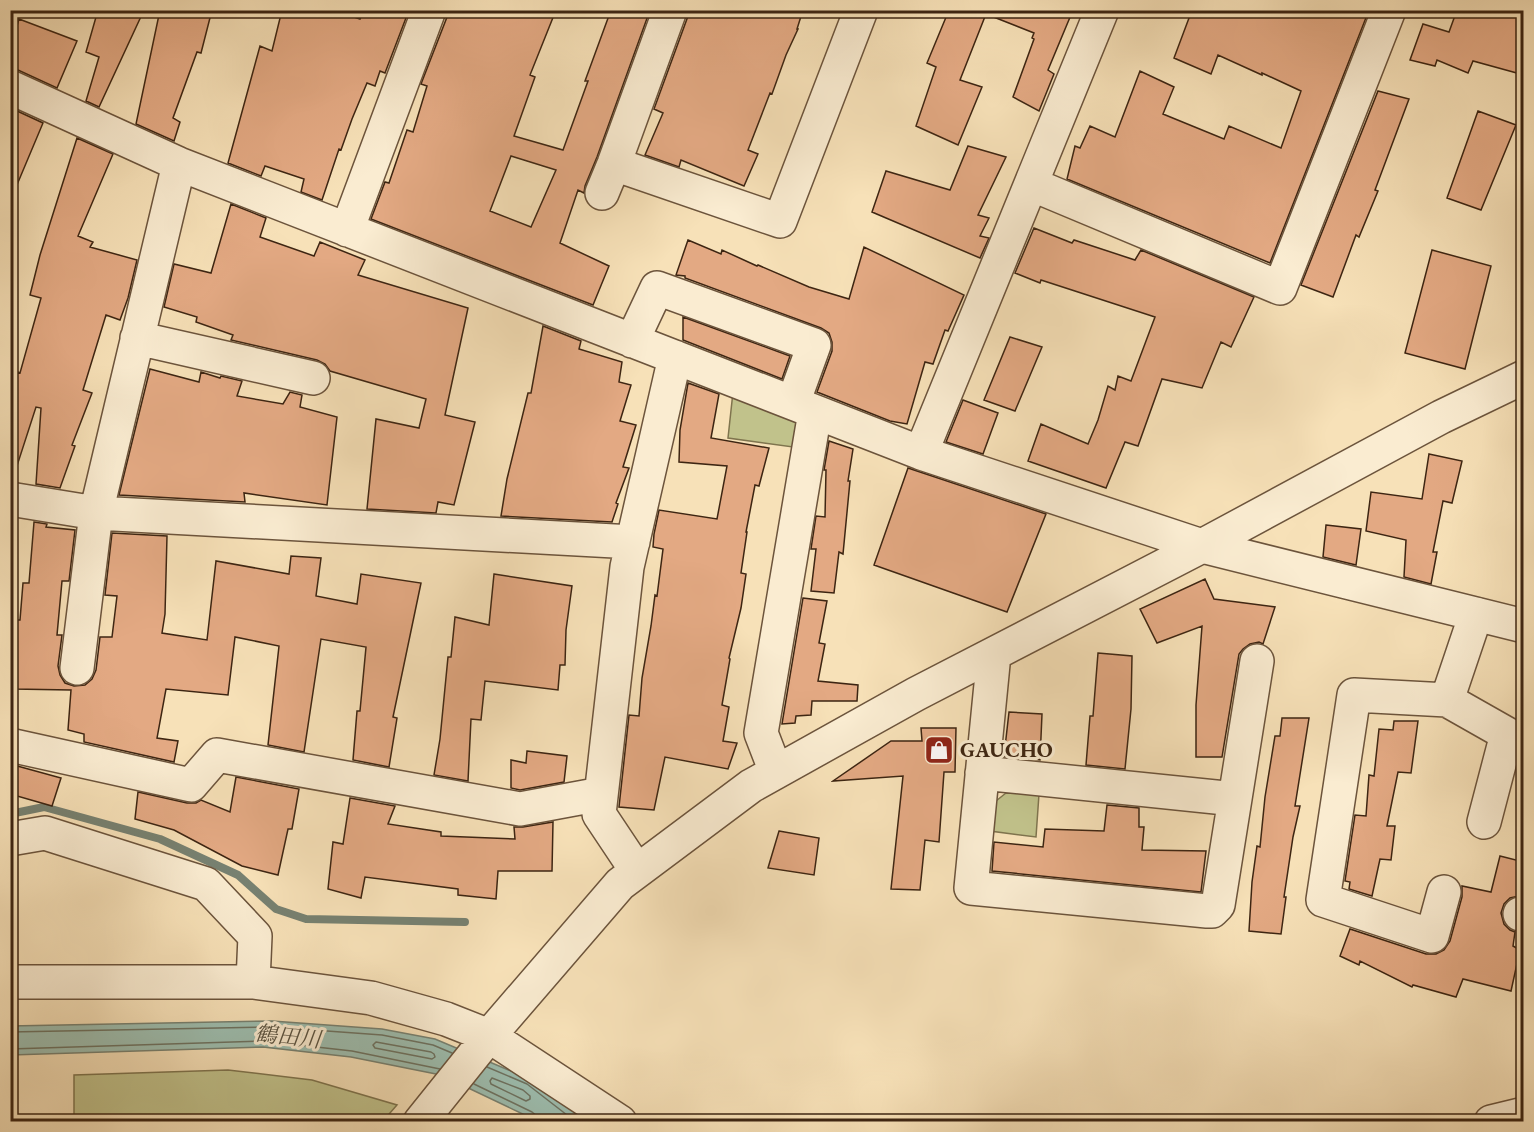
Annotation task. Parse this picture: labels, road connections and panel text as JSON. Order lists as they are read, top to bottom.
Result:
{
  "water": ["鶴田川"],
  "places": {
    "shop": ["GAUCHO"]
  }
}
